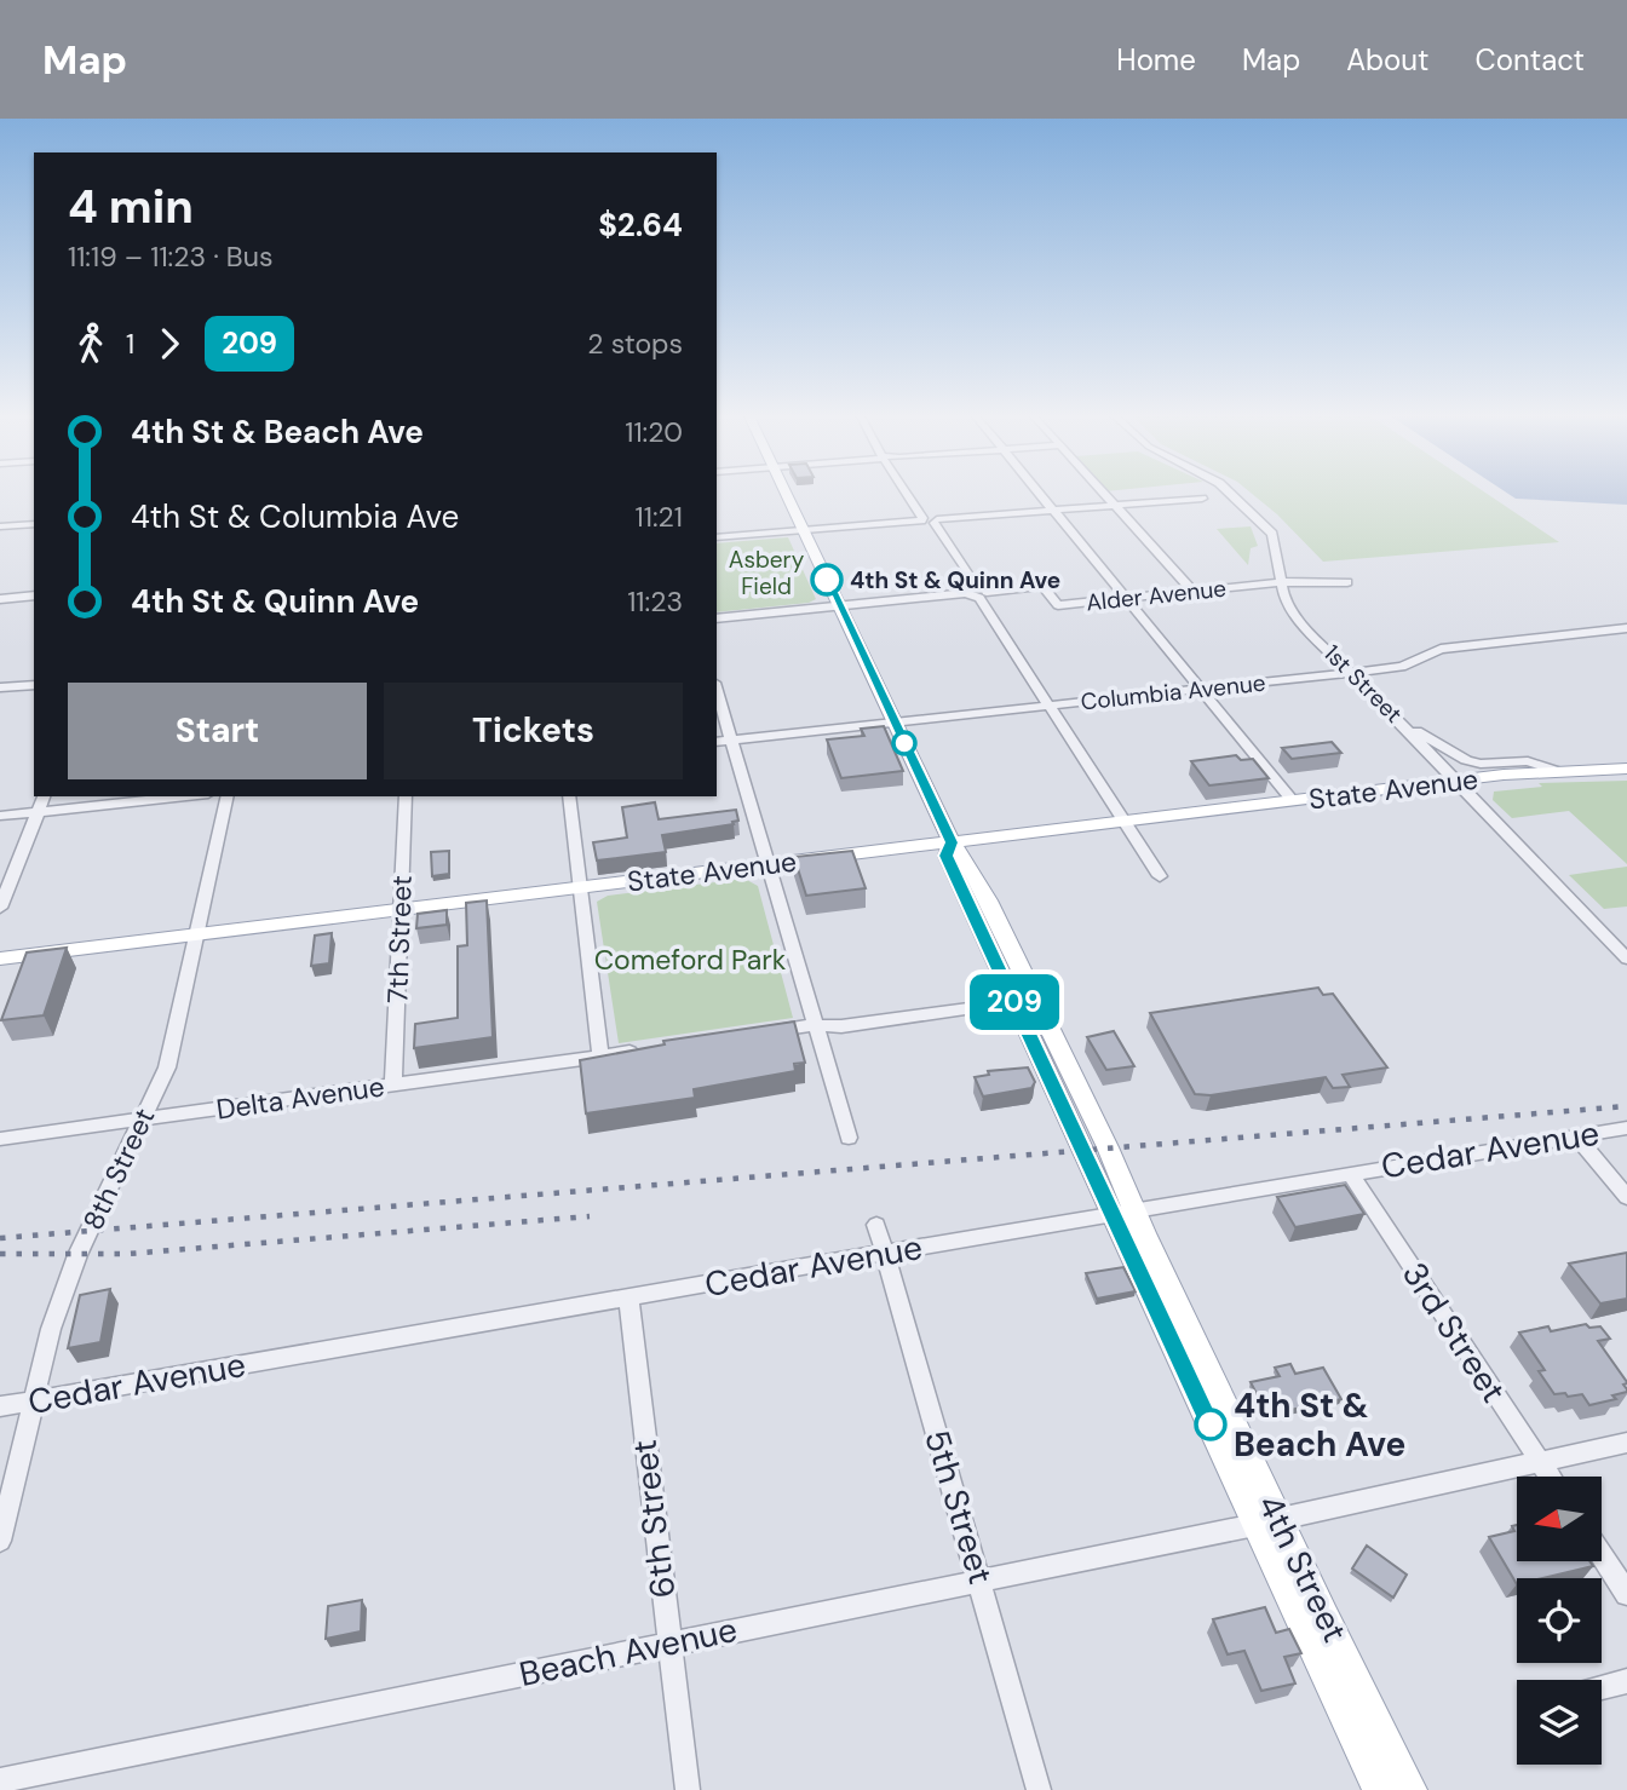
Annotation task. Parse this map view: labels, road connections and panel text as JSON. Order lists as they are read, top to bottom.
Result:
{
  "streets": {
    "main road": ["State Avenue", "4th Street"],
    "street": [
      "Alder Avenue",
      "1st Street",
      "Columbia Avenue",
      "7th Street",
      "Delta Avenue",
      "Cedar Avenue",
      "8th Street",
      "3rd Street",
      "5th Street",
      "6th Street",
      "Beach Avenue"
    ]
  },
  "crossings": [
    ["Alder Avenue", "1st Street"],
    ["1st Street", "Columbia Avenue"],
    ["1st Street", "State Avenue"],
    ["Columbia Avenue", "4th Street"],
    ["State Avenue", "7th Street"],
    ["State Avenue", "8th Street"],
    ["State Avenue", "4th Street"],
    ["7th Street", "Delta Avenue"],
    ["Delta Avenue", "8th Street"],
    ["Cedar Avenue", "8th Street"],
    ["Cedar Avenue", "3rd Street"],
    ["Cedar Avenue", "5th Street"],
    ["Cedar Avenue", "6th Street"],
    ["Cedar Avenue", "4th Street"],
    ["3rd Street", "Beach Avenue"],
    ["5th Street", "Beach Avenue"],
    ["6th Street", "Beach Avenue"],
    ["4th Street", "Beach Avenue"]
  ],
  "parks": ["Asbery Field", "Comeford Park"],
  "places": ["4th St & Quinn Ave", "4th St & Beach Ave"],
  "lines": ["bus line 209"],
  "north": "left",
  "page": {
    "header": "Map",
    "nav": [
      "Home",
      "Map",
      "About",
      "Contact"
    ],
    "on_map": "209",
    "heading": ["4 min", "11:19 – 11:23 · Bus", "$2.64"],
    "legs": ["1", "209", "2 stops"],
    "list": [
      {
        "name": "4th St & Beach Ave",
        "value": "11:20"
      },
      {
        "name": "4th St & Columbia Ave",
        "value": "11:21"
      },
      {
        "name": "4th St & Quinn Ave",
        "value": "11:23"
      }
    ],
    "buttons": ["Start", "Tickets"]
  }
}
